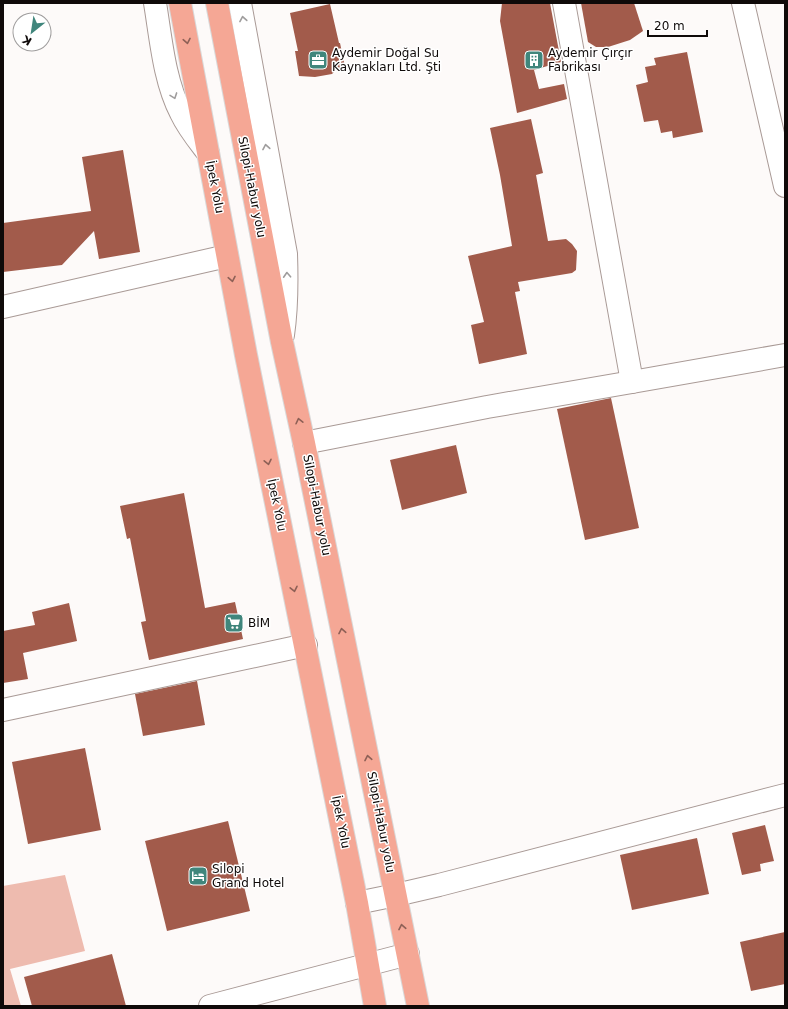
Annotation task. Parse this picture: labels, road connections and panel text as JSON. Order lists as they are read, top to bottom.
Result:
{
  "streets": {
    "highway": ["İpek Yolu", "Silopi-Habur yolu"]
  },
  "one_way": ["İpek Yolu", "Silopi-Habur yolu"],
  "places": {
    "office": ["Aydemir Doğal Su Kaynakları Ltd. Şti"],
    "building": ["Aydemir Çırçır Fabrikası"],
    "supermarket": ["BİM"],
    "hotel": ["Silopi Grand Hotel"]
  },
  "scale_bar": "20 m",
  "north": "bottom left"
}
